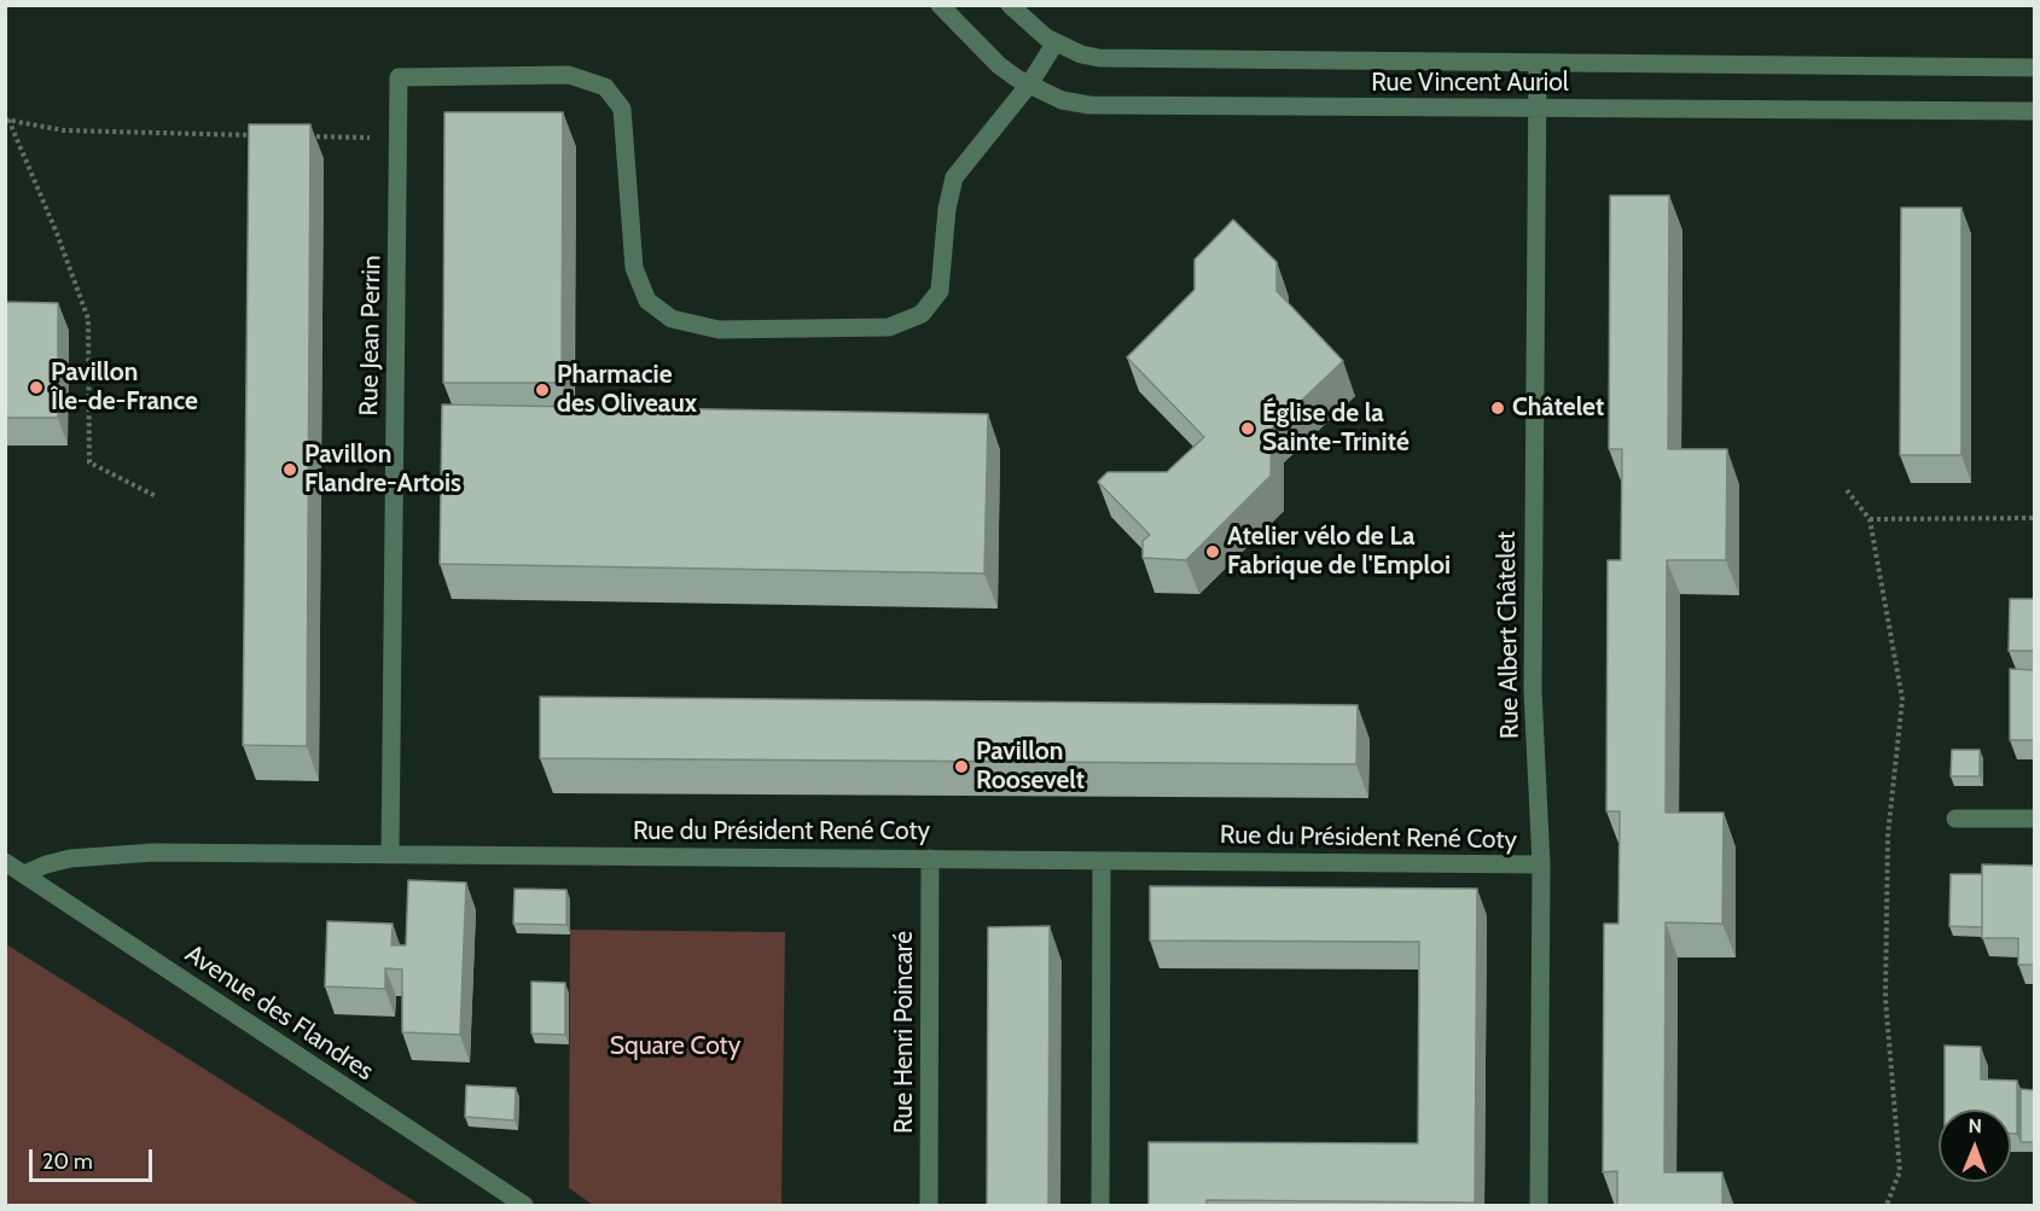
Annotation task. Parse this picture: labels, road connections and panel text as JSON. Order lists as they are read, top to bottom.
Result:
{
  "streets": {
    "street": [
      "Rue Vincent Auriol",
      "Rue Jean Perrin",
      "Rue Albert Châtelet",
      "Rue du Président René Coty",
      "Avenue des Flandres",
      "Rue Henri Poincaré"
    ]
  },
  "crossings": [
    ["Rue Vincent Auriol", "Rue Jean Perrin"],
    ["Rue Vincent Auriol", "Rue Albert Châtelet"],
    ["Rue Jean Perrin", "Rue du Président René Coty"],
    ["Rue Albert Châtelet", "Rue du Président René Coty"],
    ["Rue du Président René Coty", "Avenue des Flandres"],
    ["Rue du Président René Coty", "Rue Henri Poincaré"]
  ],
  "parks": ["Square Coty"],
  "places": [
    "Pavillon Île-de-France",
    "Pharmacie des Oliveaux",
    "Châtelet",
    "Église de la Sainte-Trinité",
    "Pavillon Flandre-Artois",
    "Atelier vélo de La Fabrique de l'Emploi",
    "Pavillon Roosevelt"
  ],
  "scale_bar": "20 m",
  "north": "top"
}
